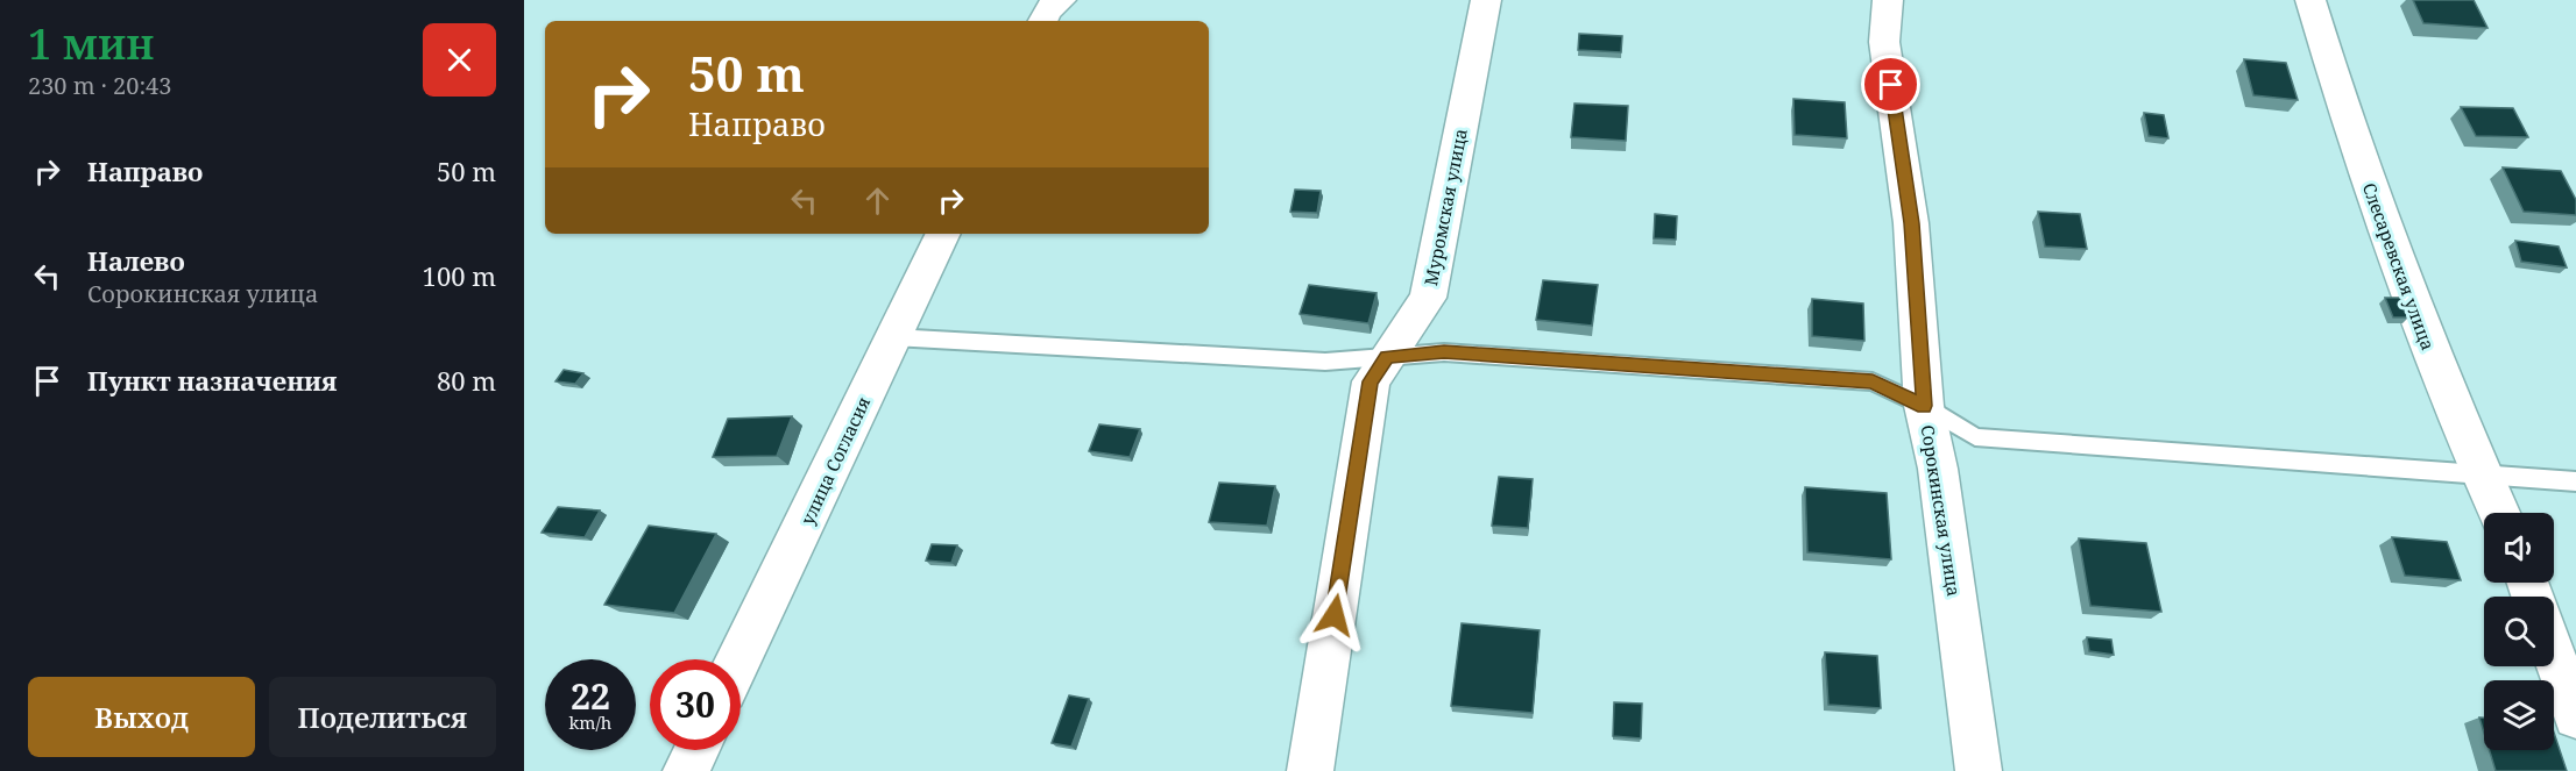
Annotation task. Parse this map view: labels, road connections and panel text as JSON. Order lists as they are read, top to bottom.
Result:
{
  "streets": {
    "street": [
      "Муромская улица",
      "Слесаревская улица",
      "улица Согласия",
      "Сорокинская улица"
    ]
  },
  "page": {
    "heading": ["1 мин", "230 m · 20:43"],
    "turn": ["50 m", "Направо"],
    "list": [
      {
        "name": "Направо",
        "value": "50 m"
      },
      {
        "name": "Налево",
        "note": "Сорокинская улица",
        "value": "100 m"
      },
      {
        "name": "Пункт назначения",
        "value": "80 m"
      }
    ],
    "speed": "22 km/h",
    "limit": "30",
    "buttons": ["Выход", "Поделиться"]
  }
}
